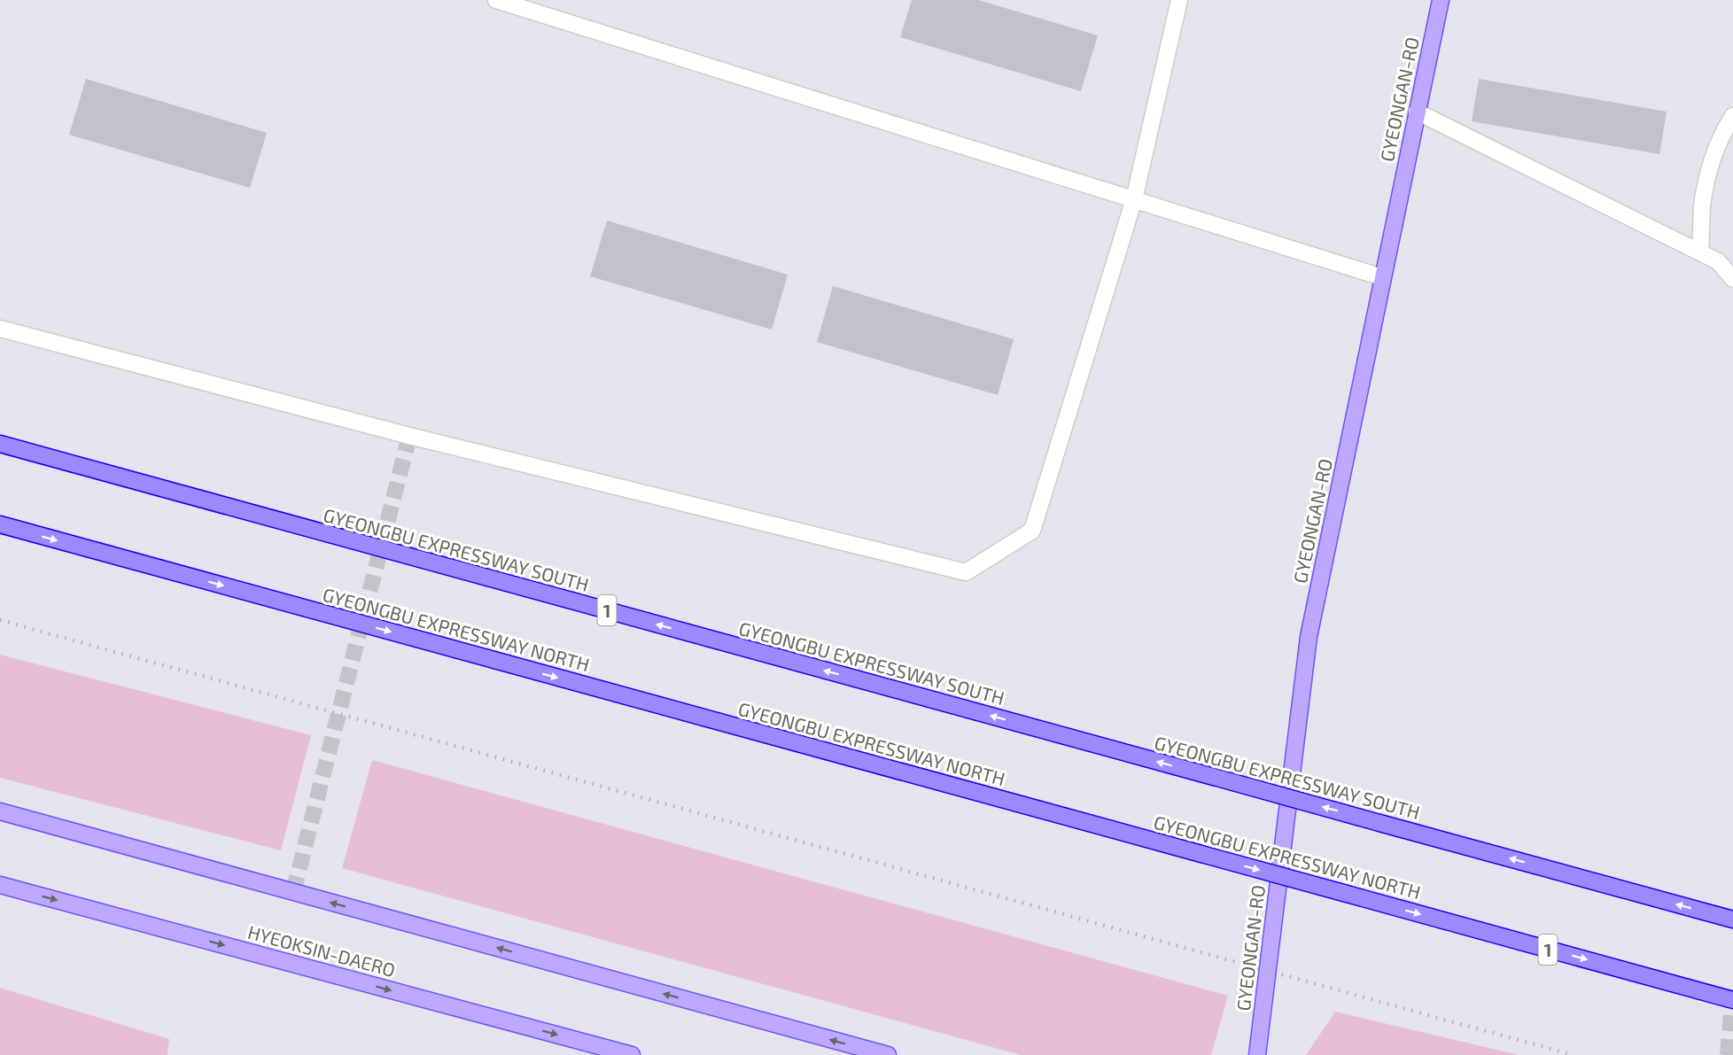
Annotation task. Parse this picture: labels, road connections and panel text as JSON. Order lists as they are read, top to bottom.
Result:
{
  "streets": {
    "highway": ["GYEONGBU EXPRESSWAY SOUTH", "1", "GYEONGBU EXPRESSWAY NORTH"],
    "main road": ["GYEONGAN-RO", "HYEOKSIN-DAERO"]
  },
  "one_way": ["GYEONGBU EXPRESSWAY SOUTH", "GYEONGBU EXPRESSWAY NORTH"]
}
